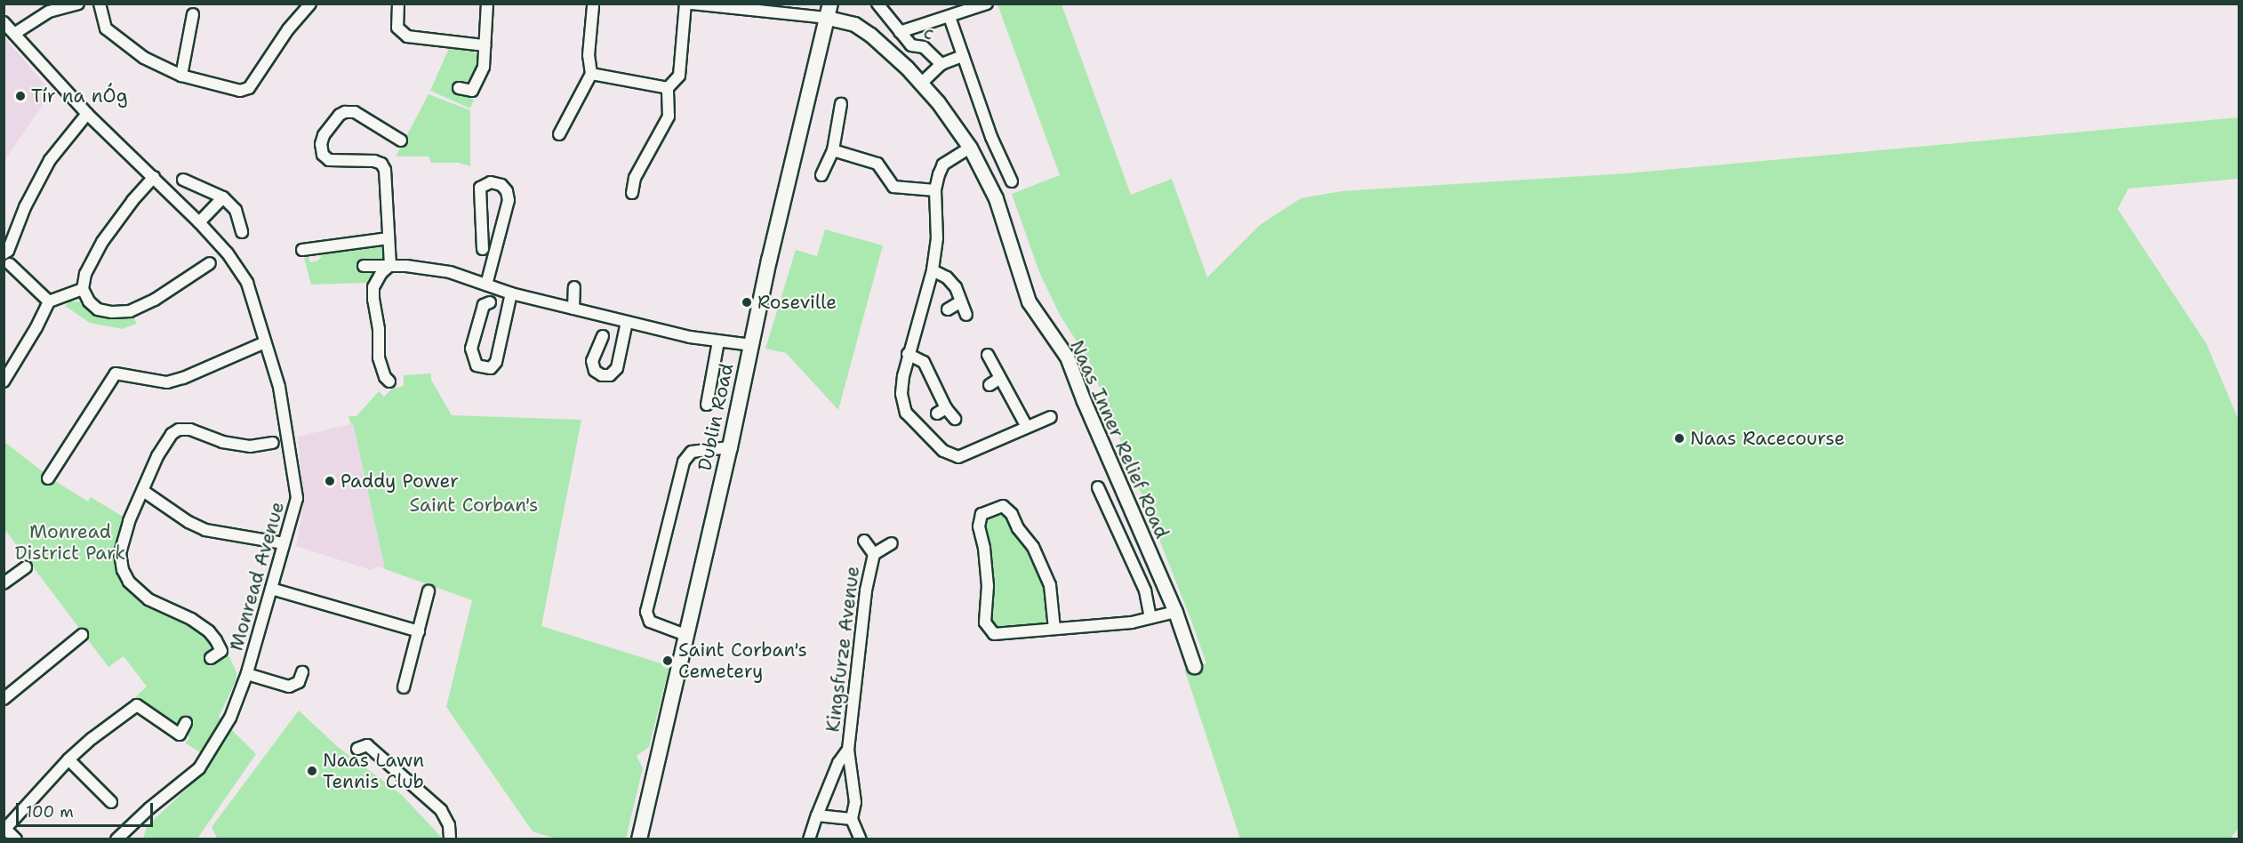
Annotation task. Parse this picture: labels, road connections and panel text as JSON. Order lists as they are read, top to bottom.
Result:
{
  "streets": {
    "main road": ["Dublin Road"],
    "street": [
      "c",
      "Naas Inner Relief Road",
      "Monread Avenue",
      "Kingsfurze Avenue"
    ]
  },
  "crossings": [
    ["Dublin Road", "Naas Inner Relief Road"]
  ],
  "parks": ["Saint Corban's", "Monread District Park"],
  "places": [
    "Tír na nÓg",
    "Roseville",
    "Naas Racecourse",
    "Paddy Power",
    "Saint Corban's Cemetery",
    "Naas Lawn Tennis Club"
  ],
  "scale_bar": "100 m"
}
